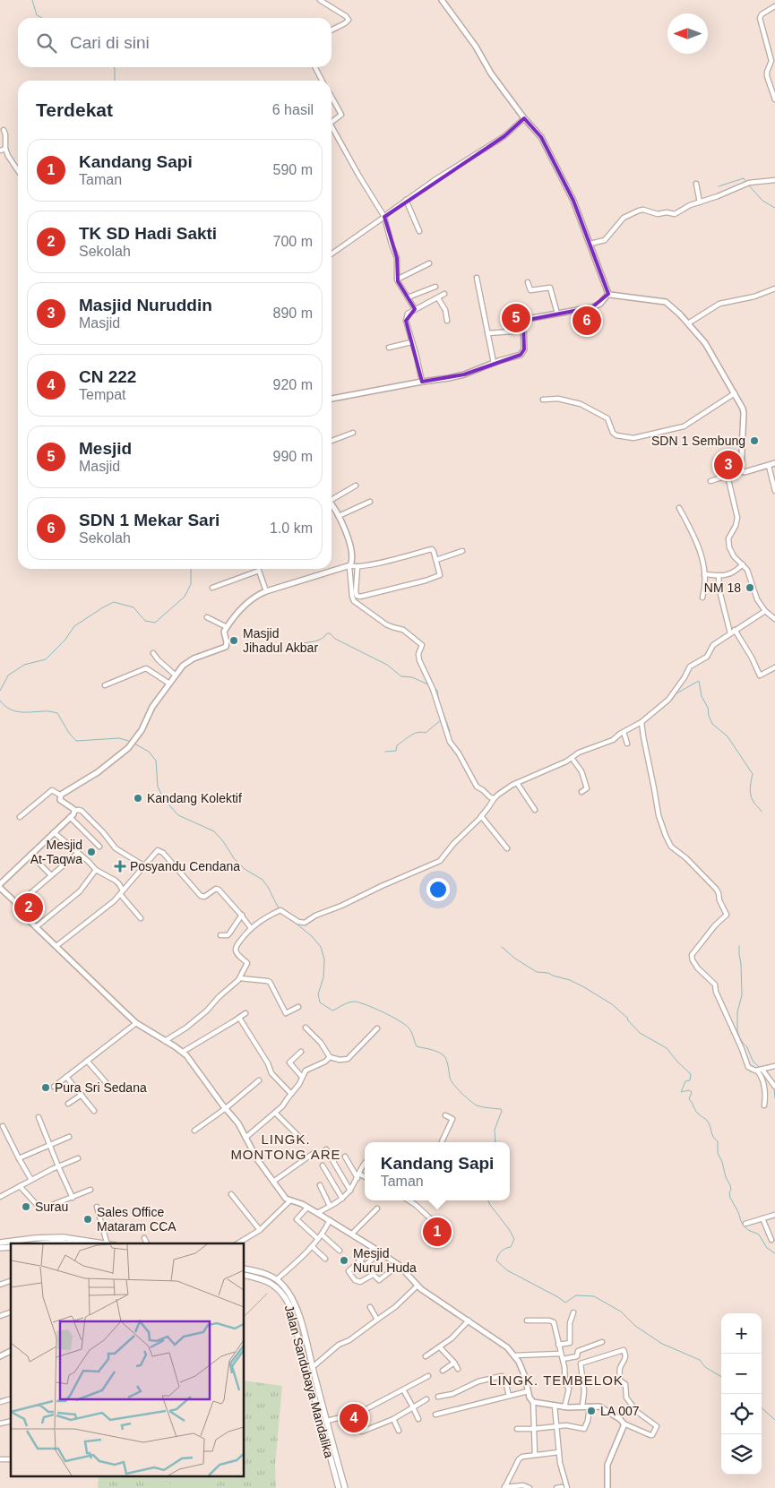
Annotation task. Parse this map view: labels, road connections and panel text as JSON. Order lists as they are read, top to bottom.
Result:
{
  "streets": {
    "main road": ["Jalan Sandubaya Mandalika"]
  },
  "districts": ["LINGK. MONTONG ARE", "LINGK. TEMBELOK"],
  "places": {
    "other": [
      "SDN 1 Sembung",
      "NM 18",
      "Masjid Jihadul Akbar",
      "Kandang Kolektif",
      "Mesjid At-Taqwa",
      "Pura Sri Sedana",
      "Surau",
      "Sales Office Mataram CCA",
      "Mesjid Nurul Huda",
      "LA 007"
    ],
    "health": ["Posyandu Cendana"]
  },
  "north": "left",
  "page": {
    "search": "Cari di sini",
    "heading": ["Terdekat", "6 hasil"],
    "list": [
      {
        "mark": "1",
        "name": "Kandang Sapi",
        "note": "Taman",
        "value": "590 m"
      },
      {
        "mark": "2",
        "name": "TK SD Hadi Sakti",
        "note": "Sekolah",
        "value": "700 m"
      },
      {
        "mark": "3",
        "name": "Masjid Nuruddin",
        "note": "Masjid",
        "value": "890 m"
      },
      {
        "mark": "4",
        "name": "CN 222",
        "note": "Tempat",
        "value": "920 m"
      },
      {
        "mark": "5",
        "name": "Mesjid",
        "note": "Masjid",
        "value": "990 m"
      },
      {
        "mark": "6",
        "name": "SDN 1 Mekar Sari",
        "note": "Sekolah",
        "value": "1.0 km"
      }
    ],
    "pins": [
      "5",
      "6",
      "3",
      "2",
      "1",
      "4"
    ],
    "popup": ["Kandang Sapi", "Taman"],
    "map_buttons": ["+", "−"]
  }
}
